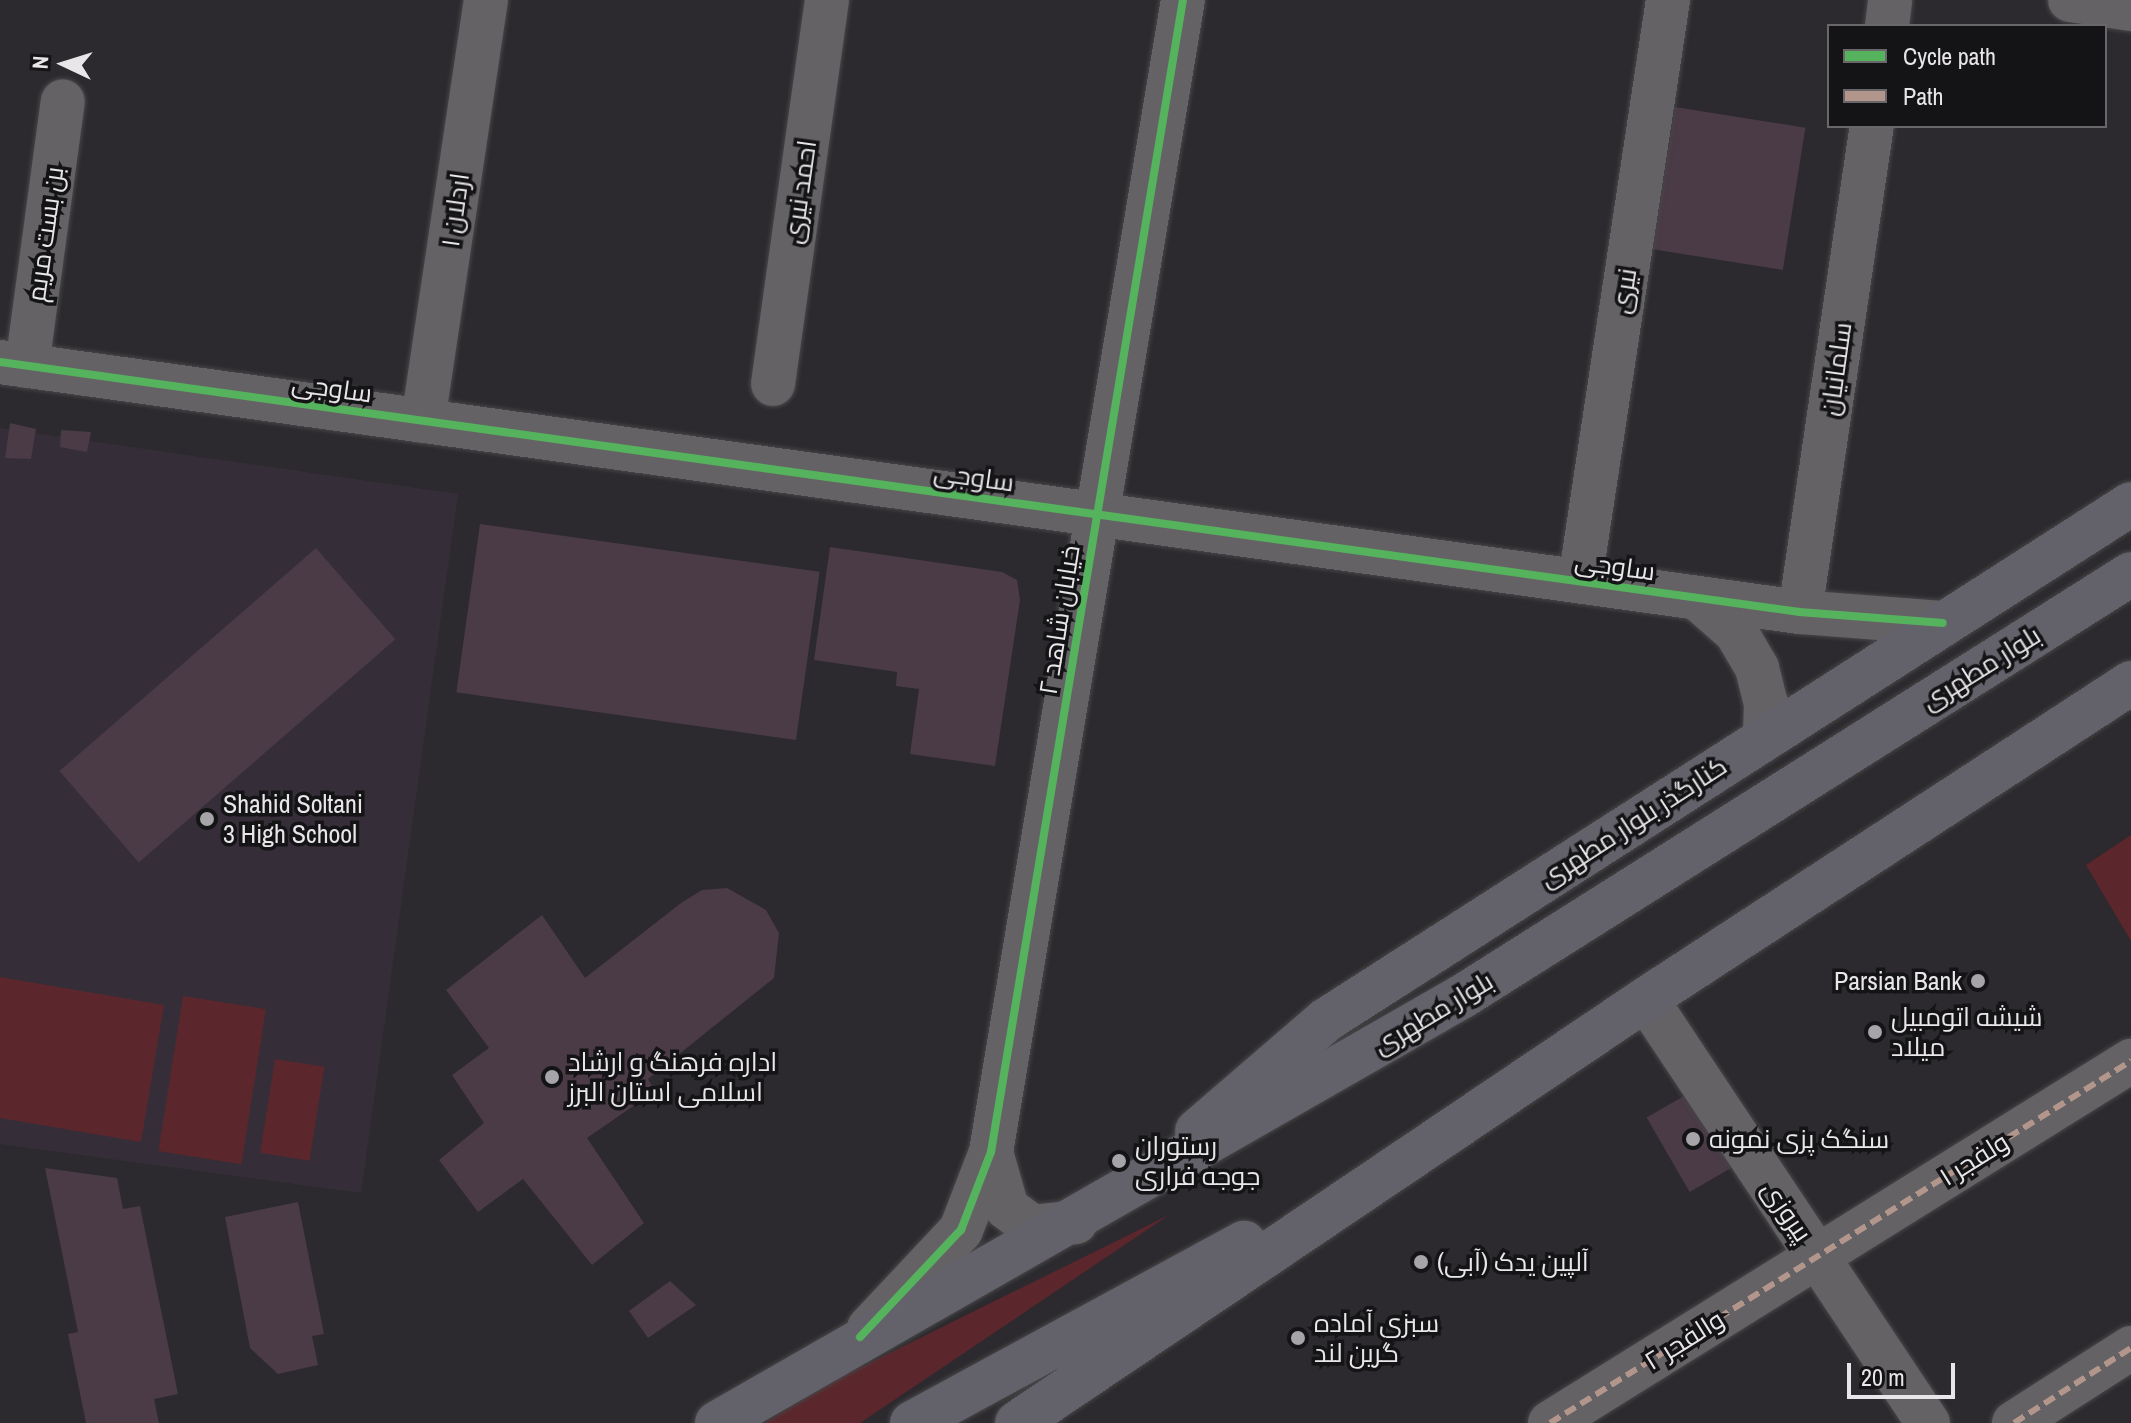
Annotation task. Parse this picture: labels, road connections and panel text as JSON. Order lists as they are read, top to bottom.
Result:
{
  "streets": {
    "main road": ["بلوار مطهری", "کنارگذر بلوار مطهری"],
    "street": [
      "احمد نیری",
      "اردلان ۱",
      "بن بست مریم",
      "نیری",
      "سلمانیان",
      "ساوجی",
      "خیابان شاهد ۲",
      "ولفجر ۱",
      "پیروزی",
      "والفجر ۲"
    ]
  },
  "crossings": [
    ["اردلان ۱", "ساوجی"],
    ["بن بست مریم", "ساوجی"],
    ["نیری", "ساوجی"],
    ["سلمانیان", "ساوجی"],
    ["ساوجی", "خیابان شاهد ۲"],
    ["ساوجی", "کنارگذر بلوار مطهری"],
    ["بلوار مطهری", "کنارگذر بلوار مطهری"],
    ["ولفجر ۱", "پیروزی"],
    ["ولفجر ۱", "والفجر ۲"],
    ["پیروزی", "والفجر ۲"]
  ],
  "places": [
    "Shahid Soltani 3 High School",
    "Parsian Bank",
    "شیشه اتومبیل میلاد",
    "اداره فرهنگ و ارشاد اسلامی استان البرز",
    "سنگک پزی نمونه",
    "رستوران جوجه فراری",
    "آلپین یدک (آبی)",
    "سبزی آماده گرین لند"
  ],
  "legend": ["Cycle path", "Path"],
  "scale_bar": "20 m",
  "north": "left"
}
